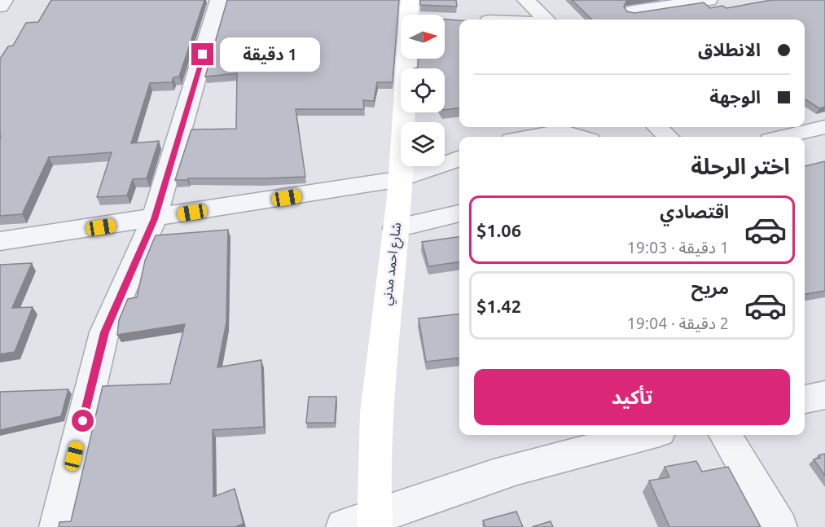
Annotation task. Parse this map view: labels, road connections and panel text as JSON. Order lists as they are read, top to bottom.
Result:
{
  "streets": {
    "street": ["شارع احمد مدني"]
  },
  "north": "right",
  "page": {
    "banner": ["الانطلاق", "الوجهة"],
    "bubble": "1 دقيقة",
    "heading": "اختر الرحلة",
    "list": [
      {
        "name": "اقتصادي",
        "note": "1 دقيقة · 19:03",
        "value": "$1.06"
      },
      {
        "name": "مريح",
        "note": "2 دقيقة · 19:04",
        "value": "$1.42"
      }
    ],
    "buttons": "تأكيد"
  }
}
